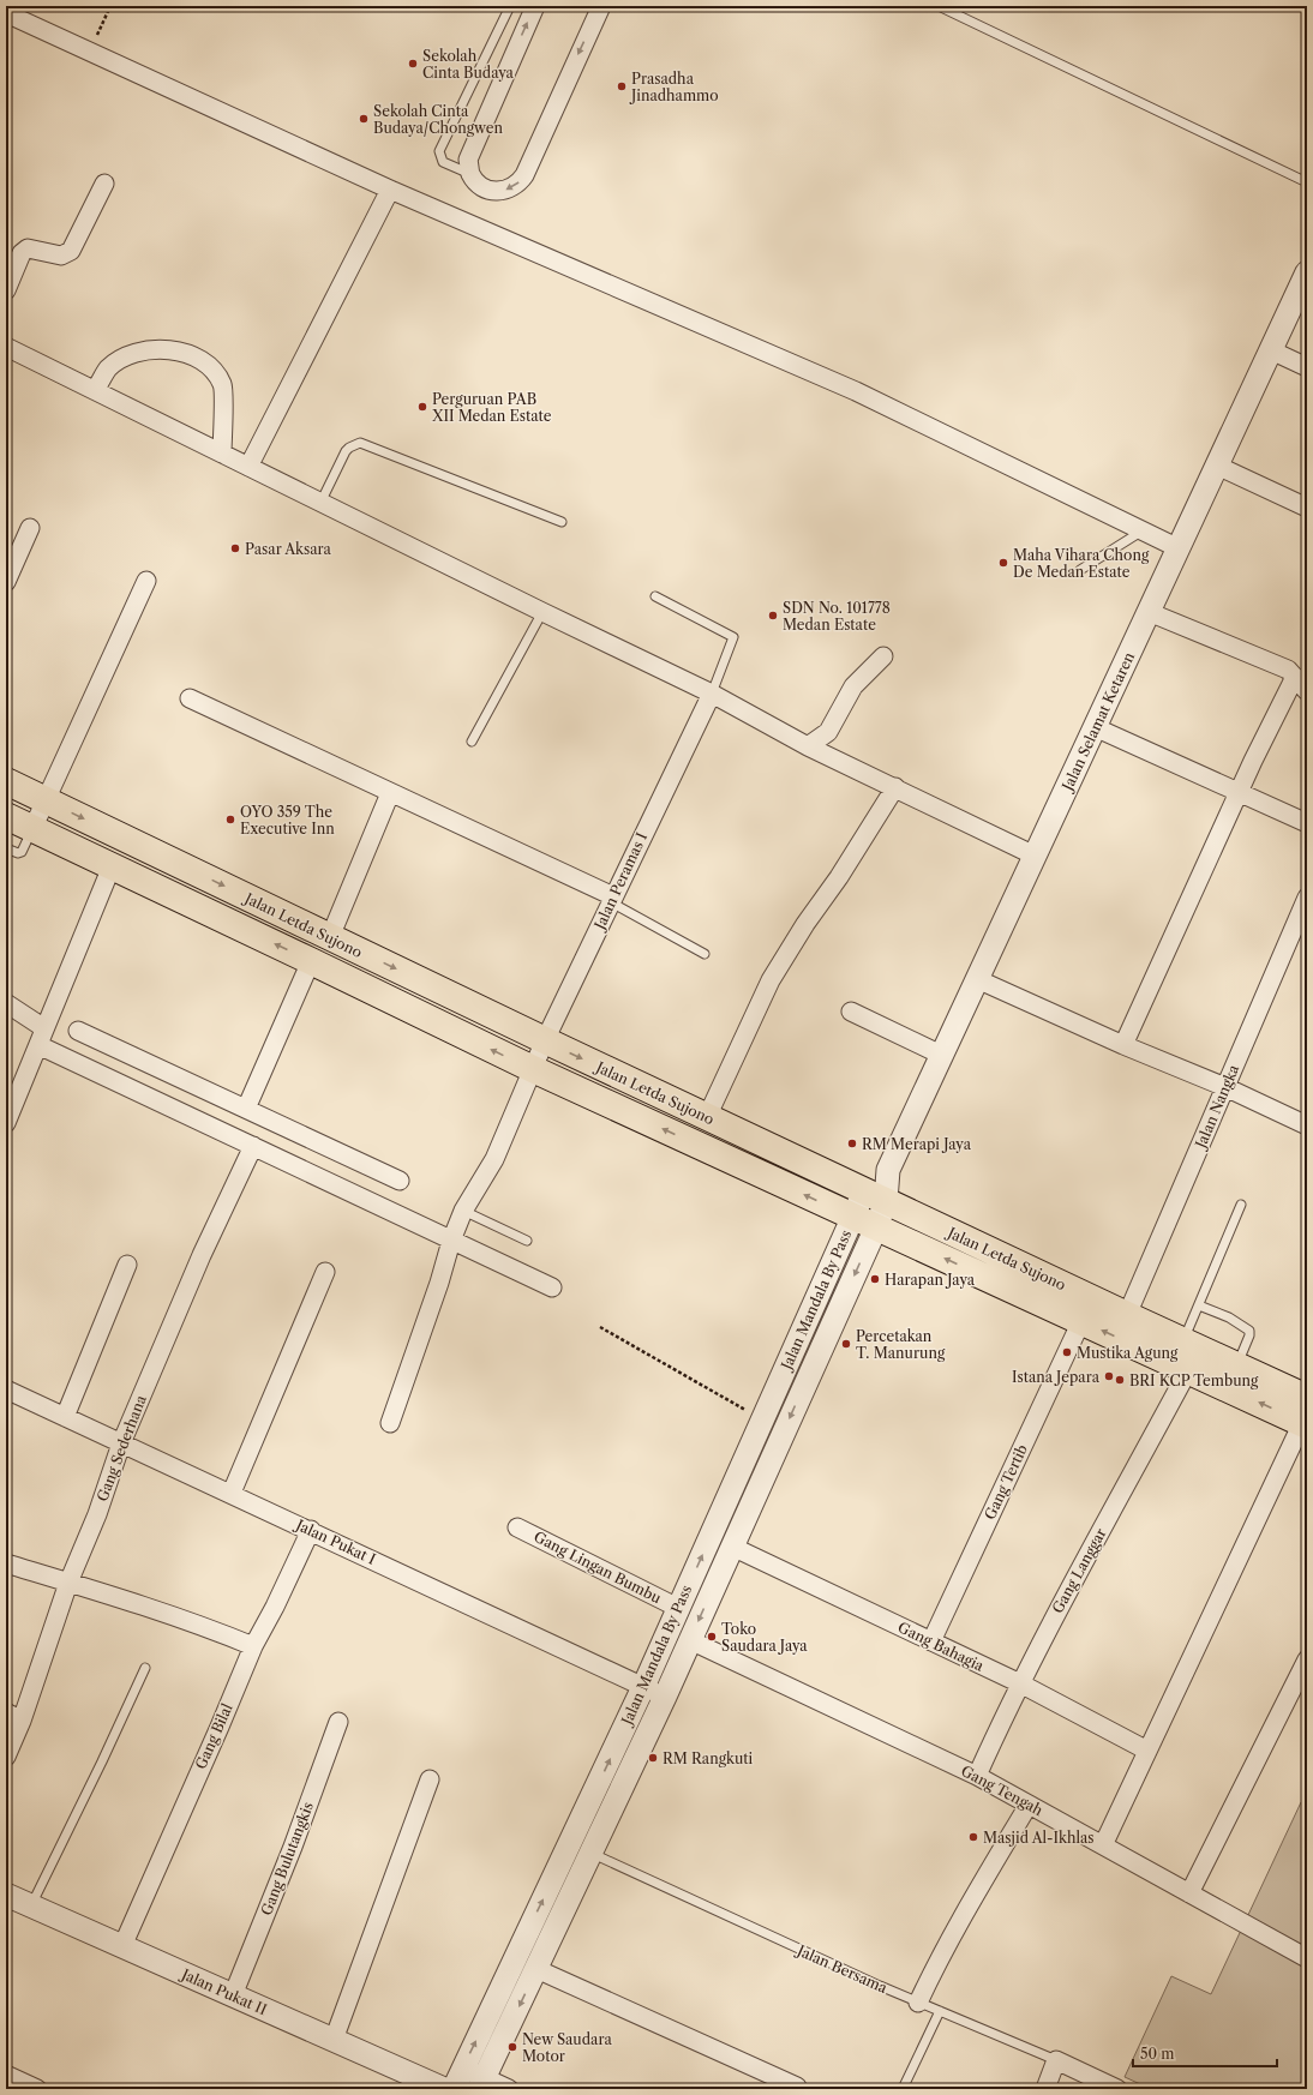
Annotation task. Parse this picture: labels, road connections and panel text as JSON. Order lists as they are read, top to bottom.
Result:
{
  "streets": {
    "highway": ["Jalan Letda Sujono"],
    "street": [
      "Jalan Selamat Ketaren",
      "Jalan Peramas I",
      "Jalan Nangka",
      "Jalan Mandala By Pass",
      "Gang Sederhana",
      "Gang Tertib",
      "Jalan Pukat I",
      "Gang Lingan Bumbu",
      "Gang Langgar",
      "Gang Bahagia",
      "Gang Bilal",
      "Gang Tengah",
      "Gang Bulutangkis",
      "Jalan Bersama",
      "Jalan Pukat II"
    ]
  },
  "crossings": [
    ["Jalan Selamat Ketaren", "Jalan Letda Sujono"],
    ["Jalan Selamat Ketaren", "Jalan Mandala By Pass"],
    ["Jalan Peramas I", "Jalan Letda Sujono"],
    ["Jalan Letda Sujono", "Jalan Nangka"],
    ["Jalan Letda Sujono", "Jalan Mandala By Pass"],
    ["Jalan Letda Sujono", "Gang Tertib"],
    ["Jalan Letda Sujono", "Gang Langgar"],
    ["Jalan Mandala By Pass", "Jalan Pukat I"],
    ["Jalan Mandala By Pass", "Gang Lingan Bumbu"],
    ["Jalan Mandala By Pass", "Gang Bahagia"],
    ["Jalan Mandala By Pass", "Gang Tengah"],
    ["Jalan Mandala By Pass", "Jalan Bersama"],
    ["Gang Sederhana", "Jalan Pukat I"],
    ["Gang Tertib", "Gang Bahagia"],
    ["Jalan Pukat I", "Gang Bilal"],
    ["Gang Langgar", "Gang Bahagia"],
    ["Gang Langgar", "Gang Tengah"],
    ["Gang Bilal", "Jalan Pukat II"],
    ["Gang Bulutangkis", "Jalan Pukat II"]
  ],
  "places": [
    "Sekolah Cinta Budaya",
    "Prasadha Jinadhammo",
    "Sekolah Cinta Budaya/Chongwen",
    "Perguruan PAB XII Medan Estate",
    "Pasar Aksara",
    "Maha Vihara Chong De Medan Estate",
    "SDN No. 101778 Medan Estate",
    "OYO 359 The Executive Inn",
    "RM Merapi Jaya",
    "Harapan Jaya",
    "Percetakan T. Manurung",
    "Mustika Agung",
    "Istana Jepara",
    "BRI KCP Tembung",
    "Toko Saudara Jaya",
    "RM Rangkuti",
    "Masjid Al-Ikhlas",
    "New Saudara Motor"
  ],
  "scale_bar": "50 m"
}
